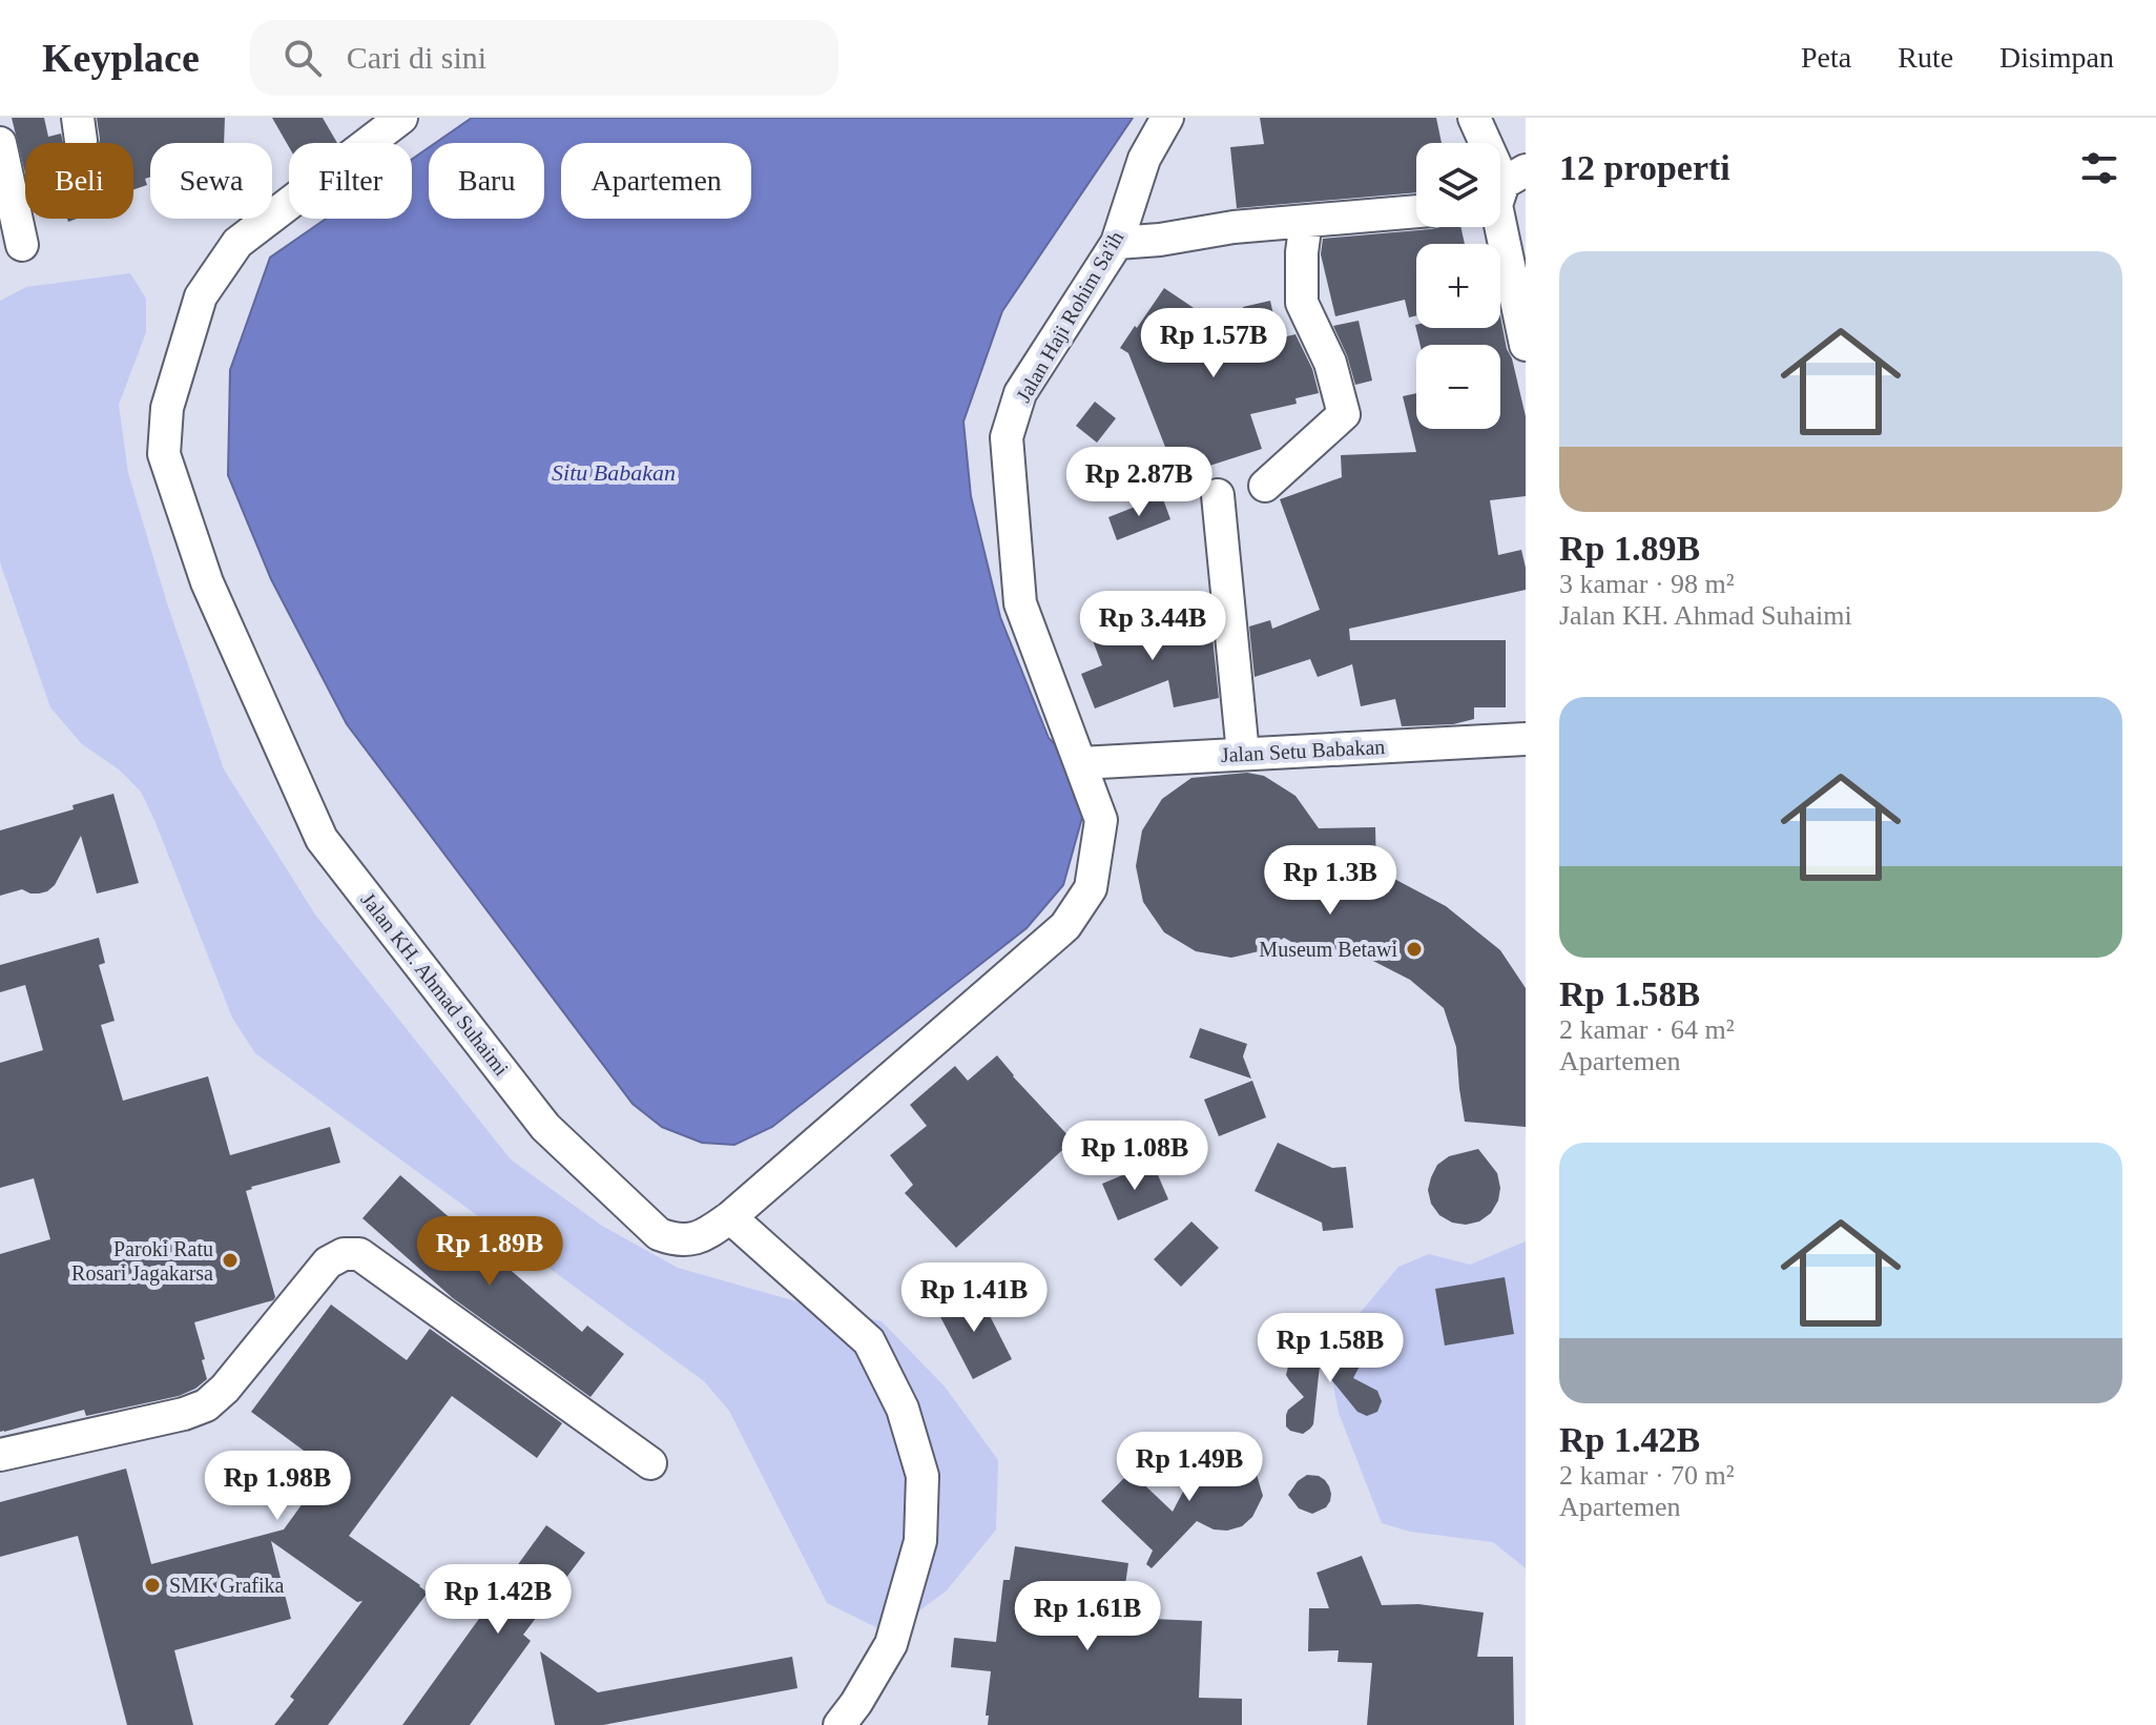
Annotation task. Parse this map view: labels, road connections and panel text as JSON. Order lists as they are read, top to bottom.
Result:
{
  "streets": {
    "street": ["Jalan Haji Rohim Sa'ih", "Jalan Setu Babakan", "Jalan KH. Ahmad Suhaimi"]
  },
  "crossings": [
    ["Jalan Haji Rohim Sa'ih", "Jalan Setu Babakan"],
    ["Jalan Haji Rohim Sa'ih", "Jalan KH. Ahmad Suhaimi"],
    ["Jalan Setu Babakan", "Jalan KH. Ahmad Suhaimi"]
  ],
  "water": ["Situ Babakan"],
  "places": ["Museum Betawi", "Paroki Ratu Rosari Jagakarsa", "SMK Grafika"],
  "page": {
    "header": "Keyplace",
    "search": "Cari di sini",
    "nav": ["Peta", "Rute", "Disimpan"],
    "heading": "12 properti",
    "map_buttons": ["+", "−"],
    "chip": [
      "Beli",
      "Sewa",
      "Filter",
      "Baru",
      "Apartemen"
    ],
    "list": [
      {
        "name": "Rp 1.89B",
        "note": "3 kamar · 98 m² · Jalan KH. Ahmad Suhaimi"
      },
      {
        "name": "Rp 1.58B",
        "note": "2 kamar · 64 m² · Apartemen"
      },
      {
        "name": "Rp 1.42B",
        "note": "2 kamar · 70 m² · Apartemen"
      }
    ],
    "price": [
      "Rp 1.57B",
      "Rp 2.87B",
      "Rp 3.44B",
      "Rp 1.3B",
      "Rp 1.08B",
      "Rp 1.89B",
      "Rp 1.41B",
      "Rp 1.58B",
      "Rp 1.49B",
      "Rp 1.98B",
      "Rp 1.42B",
      "Rp 1.61B"
    ]
  }
}
